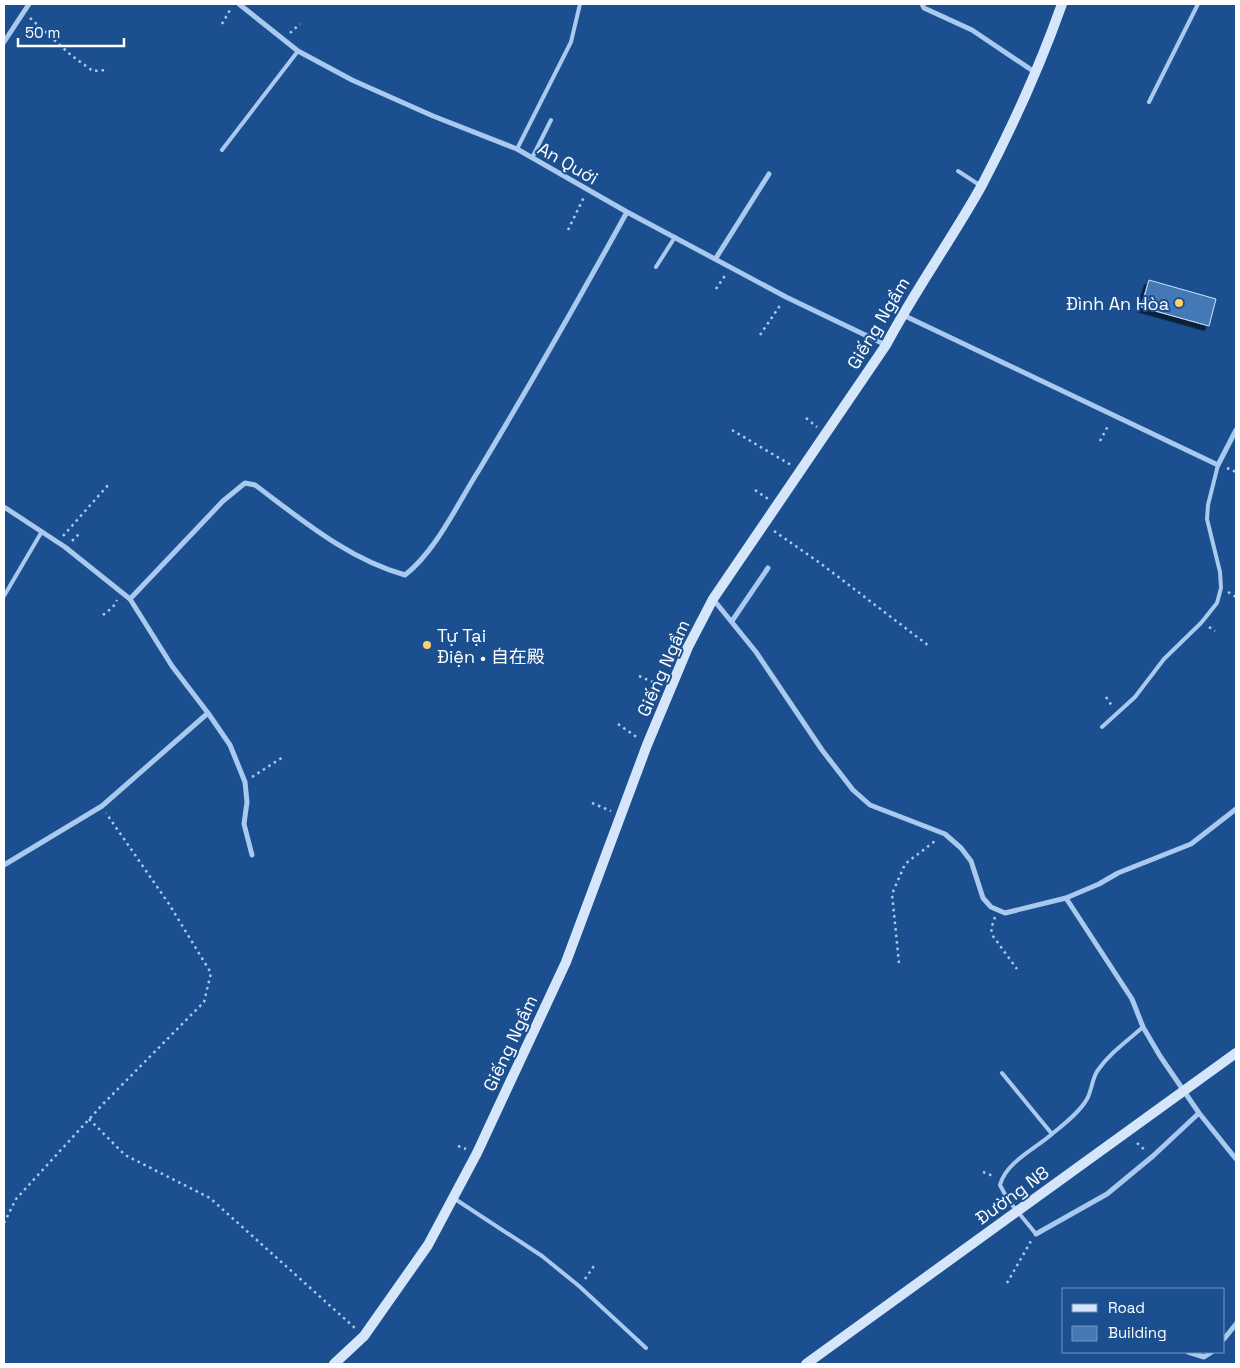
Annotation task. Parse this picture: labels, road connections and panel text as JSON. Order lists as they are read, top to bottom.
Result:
{
  "streets": {
    "street": ["An Quới", "Giếng Ngầm", "Đường N8"]
  },
  "crossings": [
    ["An Quới", "Giếng Ngầm"]
  ],
  "places": ["Đình An Hòa", "Tự Tại Điện • 自在殿"],
  "legend": ["Road", "Building"],
  "scale_bar": "50 m"
}
